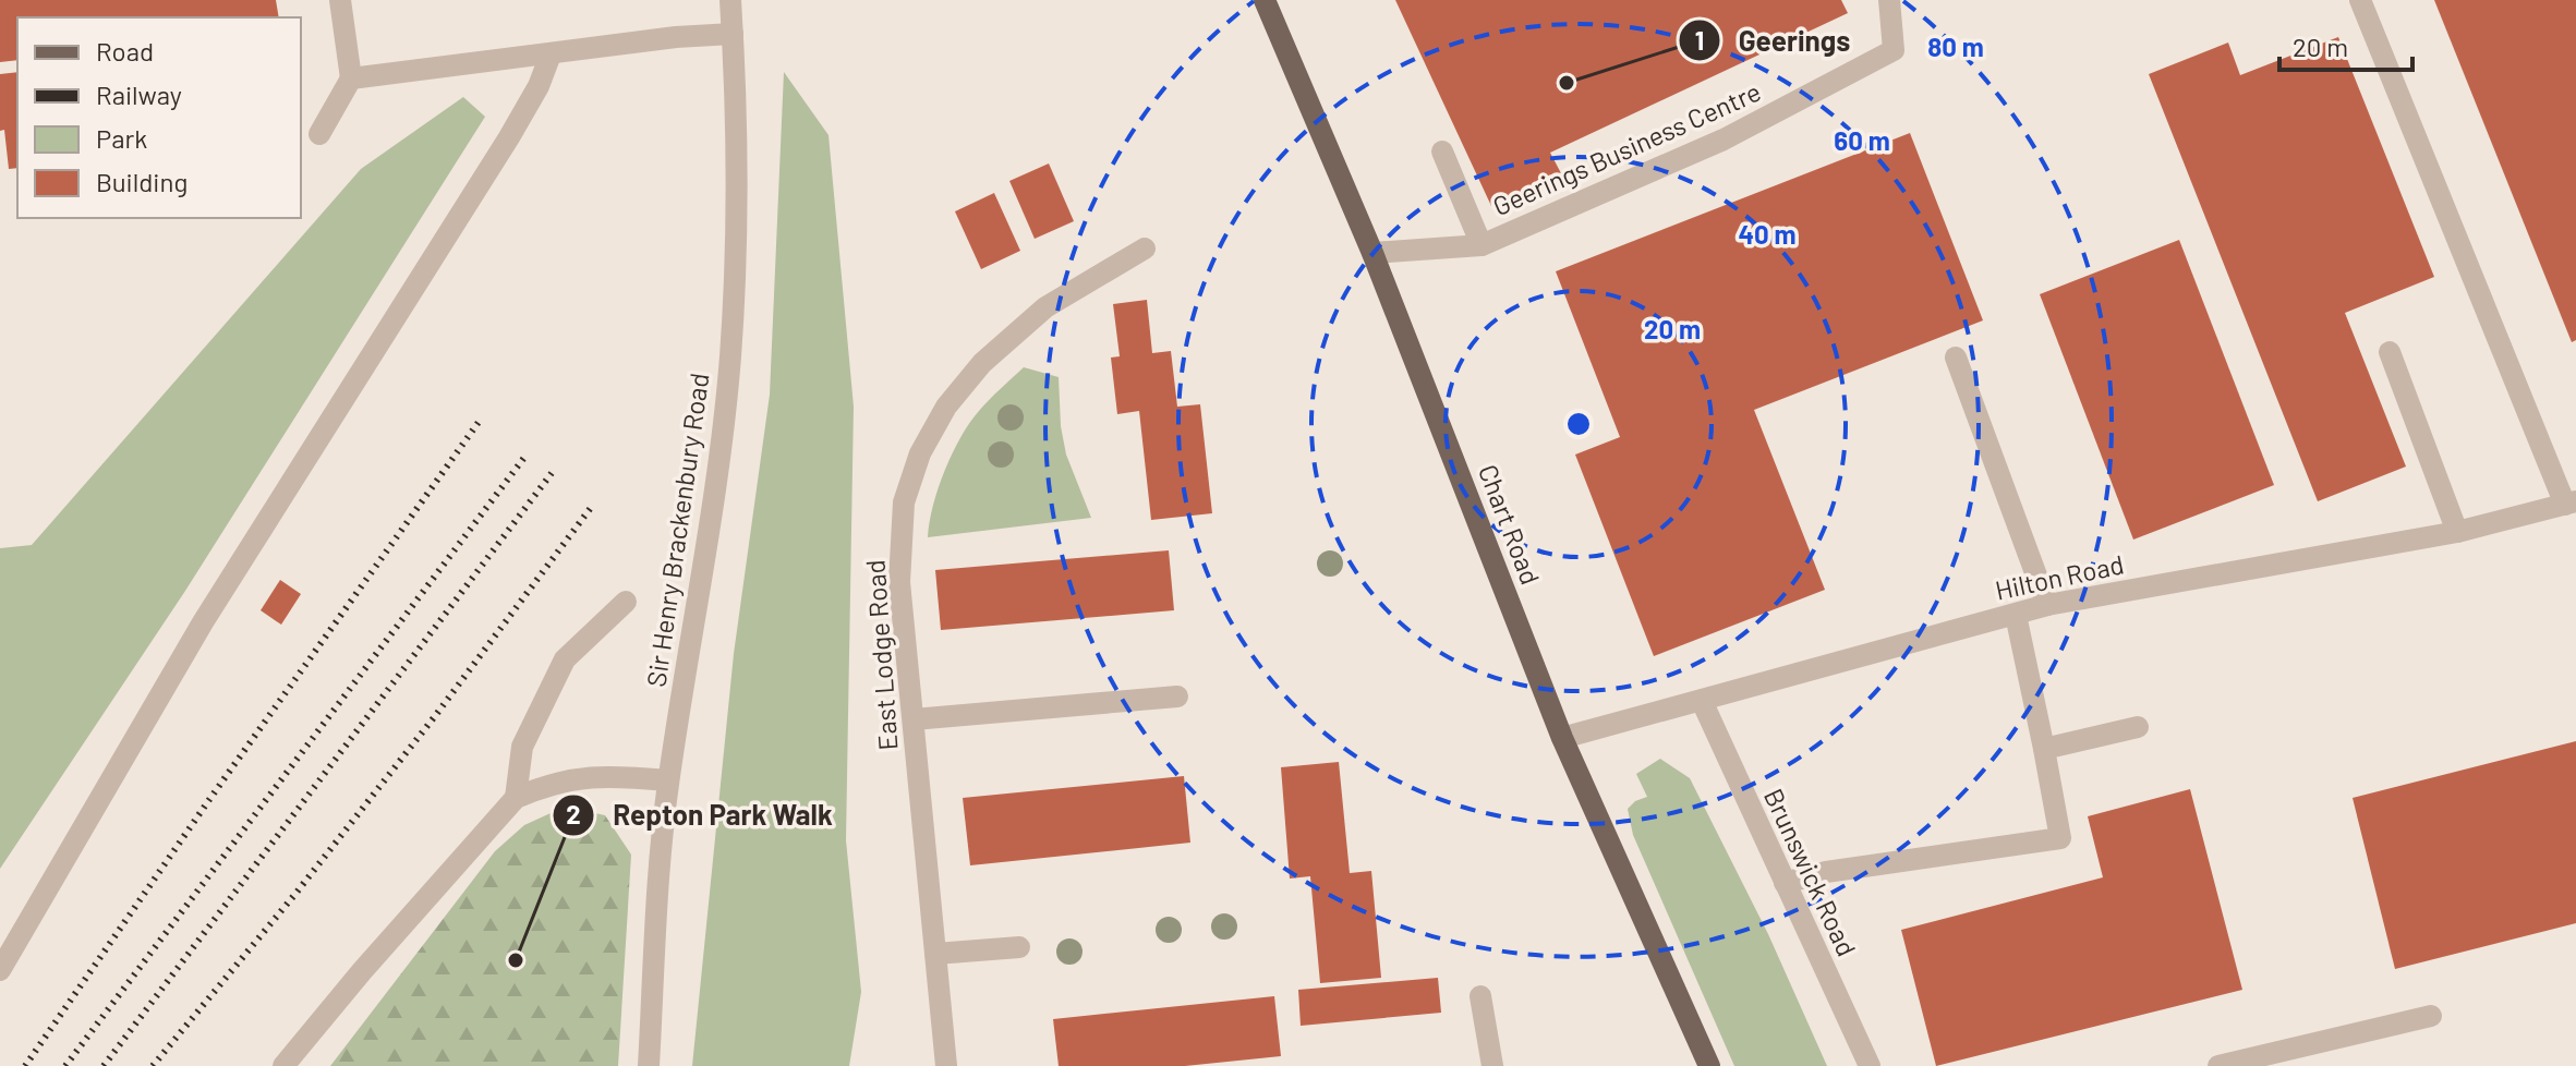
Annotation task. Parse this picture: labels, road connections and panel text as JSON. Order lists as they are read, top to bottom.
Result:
{
  "streets": {
    "main road": ["Chart Road"],
    "street": [
      "Geerings Business Centre",
      "Sir Henry Brackenbury Road",
      "Hilton Road",
      "East Lodge Road",
      "Brunswick Road"
    ]
  },
  "crossings": [
    ["Geerings Business Centre", "Chart Road"],
    ["Chart Road", "Hilton Road"],
    ["Hilton Road", "Brunswick Road"]
  ],
  "places": ["Geerings", "Repton Park Walk"],
  "legend": [
    "Road",
    "Railway",
    "Park",
    "Building"
  ],
  "scale_bar": "20 m",
  "rings": [
    "80 m",
    "60 m",
    "40 m",
    "20 m"
  ]
}
